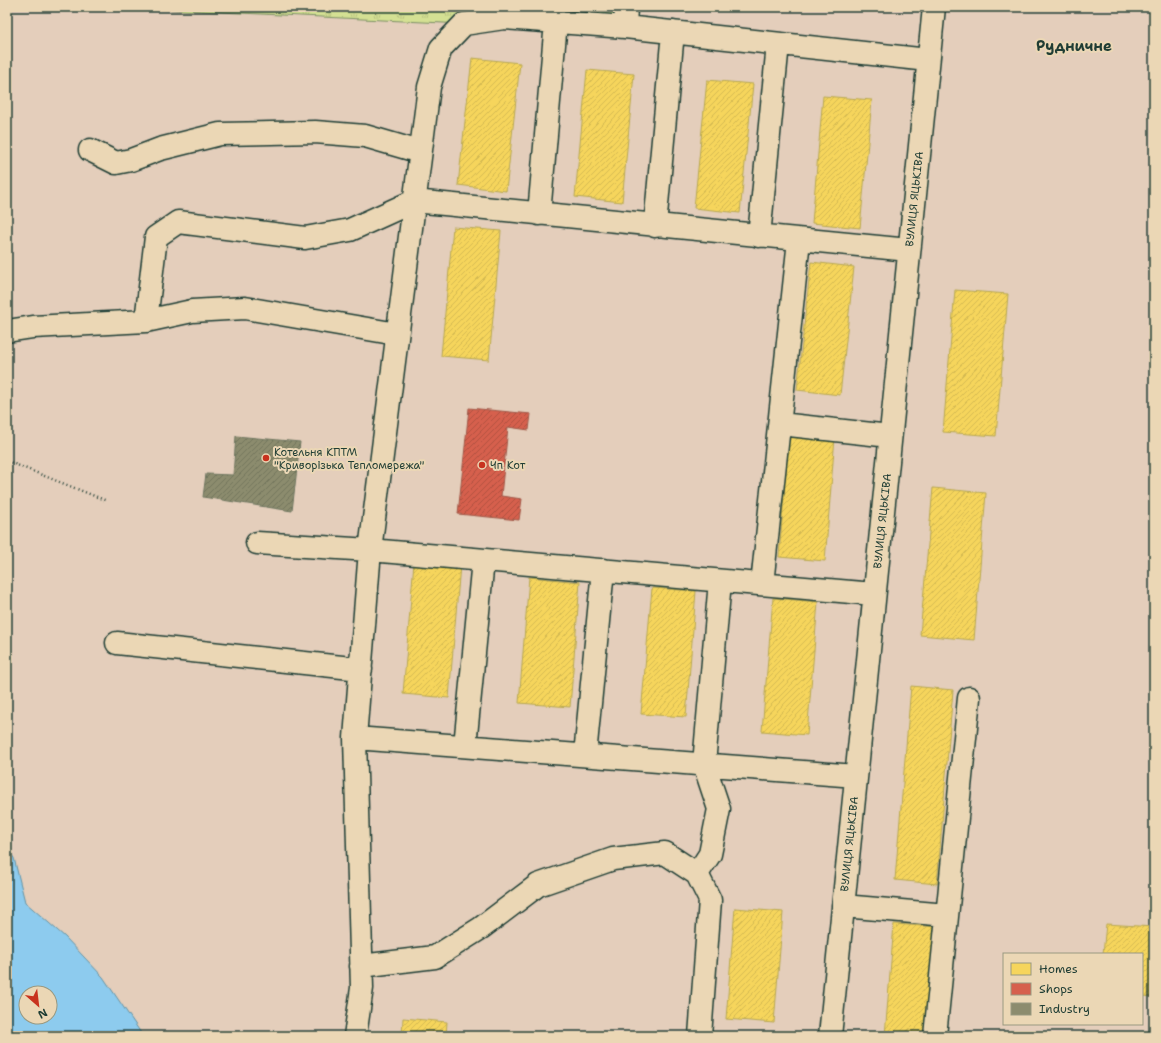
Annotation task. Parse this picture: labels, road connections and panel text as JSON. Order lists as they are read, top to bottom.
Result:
{
  "streets": {
    "street": ["ВУЛИЦЯ ЯЦЬКІВА"]
  },
  "districts": ["Рудничне"],
  "places": ["Котельня КПТМ \"Криворізька Тепломережа\"", "Чп Кот"],
  "legend": ["Homes", "Shops", "Industry"],
  "north": "bottom right"
}
